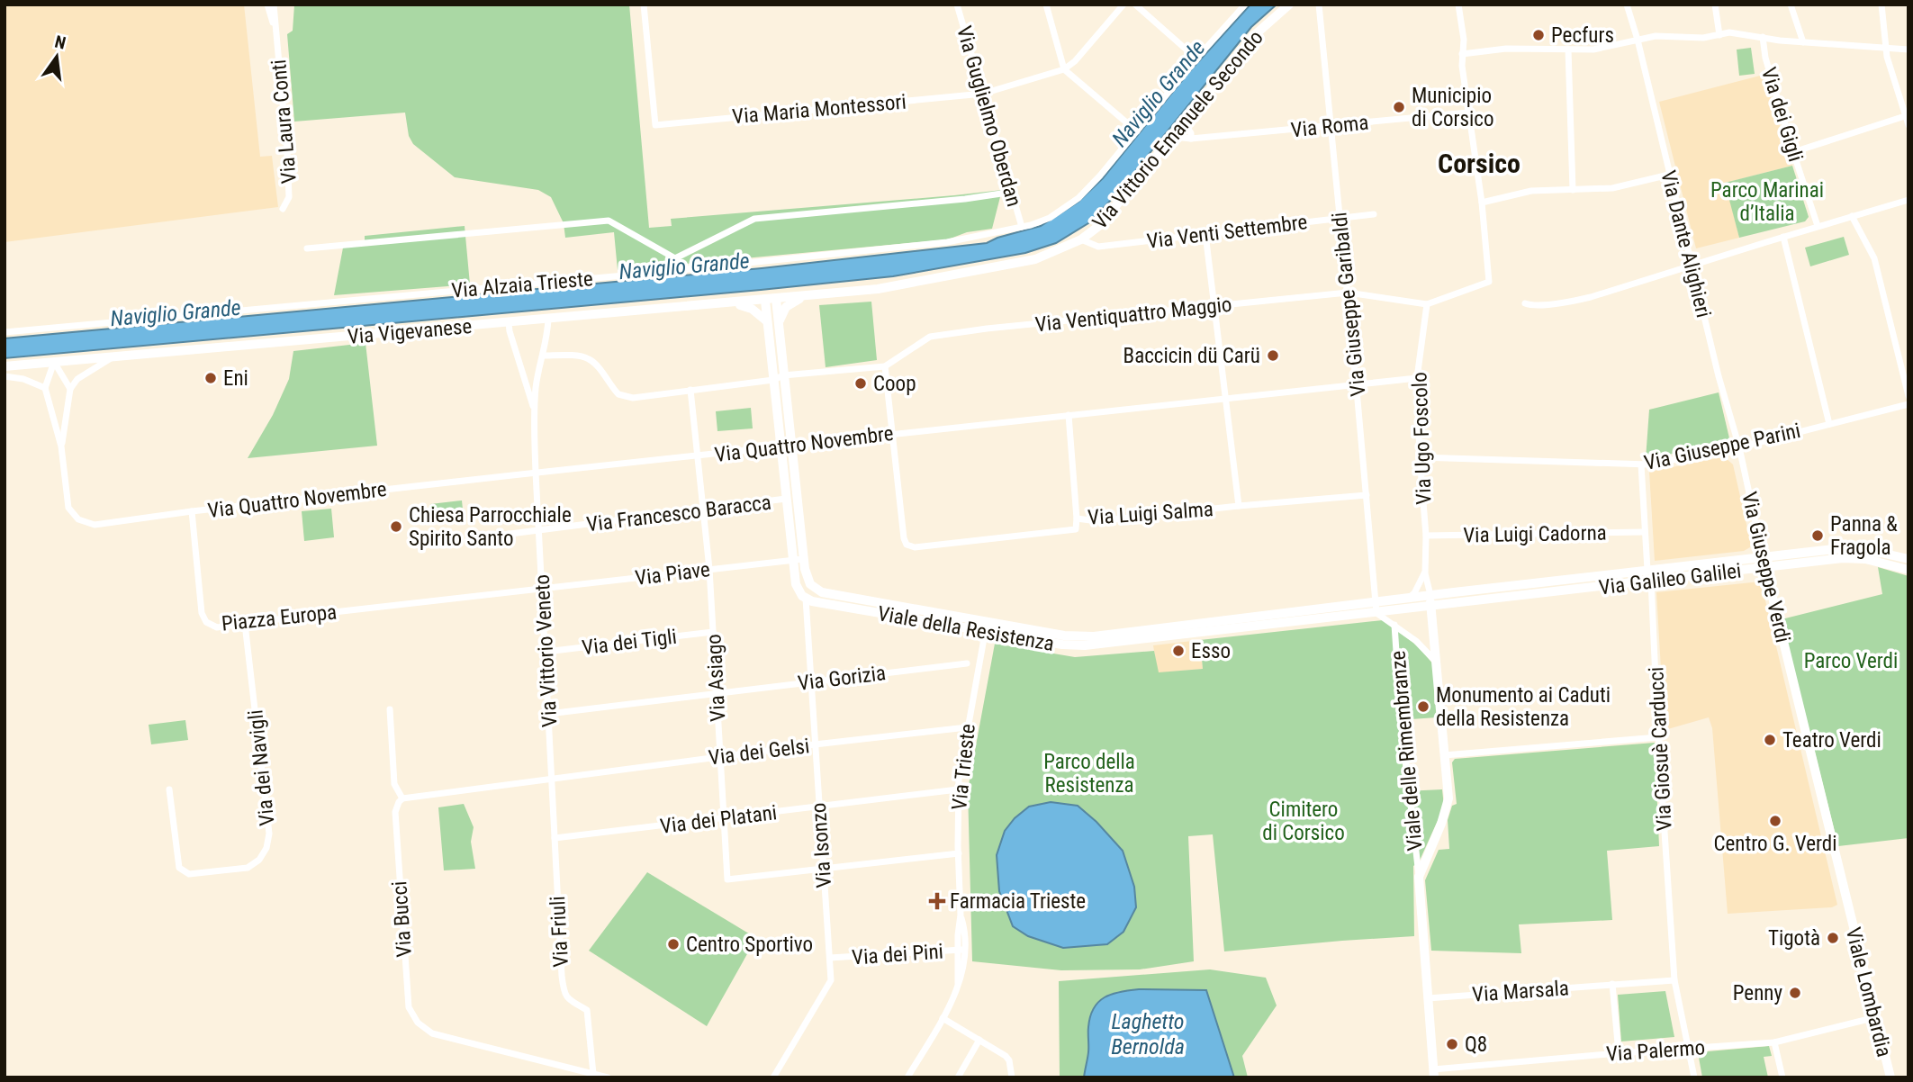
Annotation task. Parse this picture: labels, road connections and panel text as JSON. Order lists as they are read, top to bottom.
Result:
{
  "streets": {
    "street": [
      "Via Maria Montessori",
      "Via dei Gigli",
      "Via Guglielmo Oberdan",
      "Via Laura Conti",
      "Via Roma",
      "Via Vittorio Emanuele Secondo",
      "Via Venti Settembre",
      "Via Dante Alighieri",
      "Via Alzaia Trieste",
      "Via Giuseppe Garibaldi",
      "Via Ventiquattro Maggio",
      "Via Vigevanese",
      "Via Ugo Foscolo",
      "Via Quattro Novembre",
      "Via Giuseppe Parini",
      "Via Francesco Baracca",
      "Via Luigi Salma",
      "Via Luigi Cadorna",
      "Via Giuseppe Verdi",
      "Via Piave",
      "Via Galileo Galilei",
      "Piazza Europa",
      "Viale della Resistenza",
      "Via dei Tigli",
      "Via Vittorio Veneto",
      "Via Asiago",
      "Via Gorizia",
      "Via Giosuè Carducci",
      "Viale delle Rimembranze",
      "Via dei Gelsi",
      "Via Trieste",
      "Via dei Navigli",
      "Via dei Platani",
      "Via Isonzo",
      "Via Bucci",
      "Via Friuli",
      "Via dei Pini",
      "Via Marsala",
      "Viale Lombardia",
      "Via Palermo"
    ]
  },
  "crossings": [
    ["Via Maria Montessori", "Via Guglielmo Oberdan"],
    ["Via Guglielmo Oberdan", "Via Alzaia Trieste"],
    ["Via Roma", "Via Vittorio Emanuele Secondo"],
    ["Via Roma", "Via Giuseppe Garibaldi"],
    ["Via Vittorio Emanuele Secondo", "Via Venti Settembre"],
    ["Via Vittorio Emanuele Secondo", "Via Vigevanese"],
    ["Via Vittorio Emanuele Secondo", "Viale della Resistenza"],
    ["Via Venti Settembre", "Via Giuseppe Garibaldi"],
    ["Via Dante Alighieri", "Via Giuseppe Parini"],
    ["Via Dante Alighieri", "Via Giuseppe Verdi"],
    ["Via Giuseppe Garibaldi", "Via Ventiquattro Maggio"],
    ["Via Giuseppe Garibaldi", "Via Quattro Novembre"],
    ["Via Giuseppe Garibaldi", "Via Luigi Salma"],
    ["Via Giuseppe Garibaldi", "Viale della Resistenza"],
    ["Via Ventiquattro Maggio", "Via Ugo Foscolo"],
    ["Via Ventiquattro Maggio", "Via Luigi Salma"],
    ["Via Ventiquattro Maggio", "Viale della Resistenza"],
    ["Via Ventiquattro Maggio", "Via Vittorio Veneto"],
    ["Via Ventiquattro Maggio", "Via Asiago"],
    ["Via Vigevanese", "Viale della Resistenza"],
    ["Via Vigevanese", "Via Vittorio Veneto"],
    ["Via Ugo Foscolo", "Via Quattro Novembre"],
    ["Via Ugo Foscolo", "Via Giuseppe Parini"],
    ["Via Ugo Foscolo", "Via Luigi Cadorna"],
    ["Via Ugo Foscolo", "Via Galileo Galilei"],
    ["Via Ugo Foscolo", "Viale della Resistenza"],
    ["Via Ugo Foscolo", "Viale delle Rimembranze"],
    ["Via Ugo Foscolo", "Via Marsala"],
    ["Via Ugo Foscolo", "Via Palermo"],
    ["Via Quattro Novembre", "Via Luigi Salma"],
    ["Via Quattro Novembre", "Piazza Europa"],
    ["Via Quattro Novembre", "Viale della Resistenza"],
    ["Via Quattro Novembre", "Via Vittorio Veneto"],
    ["Via Quattro Novembre", "Via Asiago"],
    ["Via Giuseppe Parini", "Via Giuseppe Verdi"],
    ["Via Francesco Baracca", "Viale della Resistenza"],
    ["Via Francesco Baracca", "Via Vittorio Veneto"],
    ["Via Francesco Baracca", "Via Asiago"],
    ["Via Giuseppe Verdi", "Via Galileo Galilei"],
    ["Via Giuseppe Verdi", "Viale Lombardia"],
    ["Via Piave", "Piazza Europa"],
    ["Via Piave", "Viale della Resistenza"],
    ["Via Piave", "Via Vittorio Veneto"],
    ["Via Piave", "Via Asiago"],
    ["Via Galileo Galilei", "Viale della Resistenza"],
    ["Via Galileo Galilei", "Via Giosuè Carducci"],
    ["Piazza Europa", "Via Vittorio Veneto"],
    ["Piazza Europa", "Via dei Navigli"],
    ["Viale della Resistenza", "Via Trieste"],
    ["Viale della Resistenza", "Via Isonzo"],
    ["Via dei Tigli", "Via Vittorio Veneto"],
    ["Via dei Tigli", "Via Asiago"],
    ["Via Vittorio Veneto", "Via Gorizia"],
    ["Via Vittorio Veneto", "Via dei Gelsi"],
    ["Via Vittorio Veneto", "Via Friuli"],
    ["Via Asiago", "Via Gorizia"],
    ["Via Asiago", "Via dei Gelsi"],
    ["Via Asiago", "Via dei Platani"],
    ["Via Asiago", "Via Isonzo"],
    ["Via Gorizia", "Via Isonzo"],
    ["Via Giosuè Carducci", "Via Marsala"],
    ["Via Giosuè Carducci", "Via Palermo"],
    ["Via dei Gelsi", "Via Trieste"],
    ["Via dei Gelsi", "Via Isonzo"],
    ["Via dei Gelsi", "Via Bucci"],
    ["Via dei Gelsi", "Via Friuli"],
    ["Via Trieste", "Via dei Platani"],
    ["Via Trieste", "Via dei Pini"],
    ["Via dei Platani", "Via Isonzo"],
    ["Via dei Platani", "Via Friuli"],
    ["Via Isonzo", "Via dei Pini"],
    ["Via Bucci", "Via Friuli"],
    ["Viale Lombardia", "Via Palermo"]
  ],
  "districts": ["Corsico"],
  "water": ["Naviglio Grande", "Laghetto Bernolda"],
  "parks": [
    "Parco Marinai d’Italia",
    "Parco Verdi",
    "Parco della Resistenza",
    "Cimitero di Corsico"
  ],
  "places": {
    "other": [
      "Pecfurs",
      "Municipio di Corsico",
      "Baccicin dü Carü",
      "Eni",
      "Coop",
      "Chiesa Parrocchiale Spirito Santo",
      "Panna & Fragola",
      "Esso",
      "Monumento ai Caduti della Resistenza",
      "Teatro Verdi",
      "Centro G. Verdi",
      "Tigotà",
      "Centro Sportivo",
      "Penny",
      "Q8"
    ],
    "health": ["Farmacia Trieste"]
  },
  "north": "top"
}
